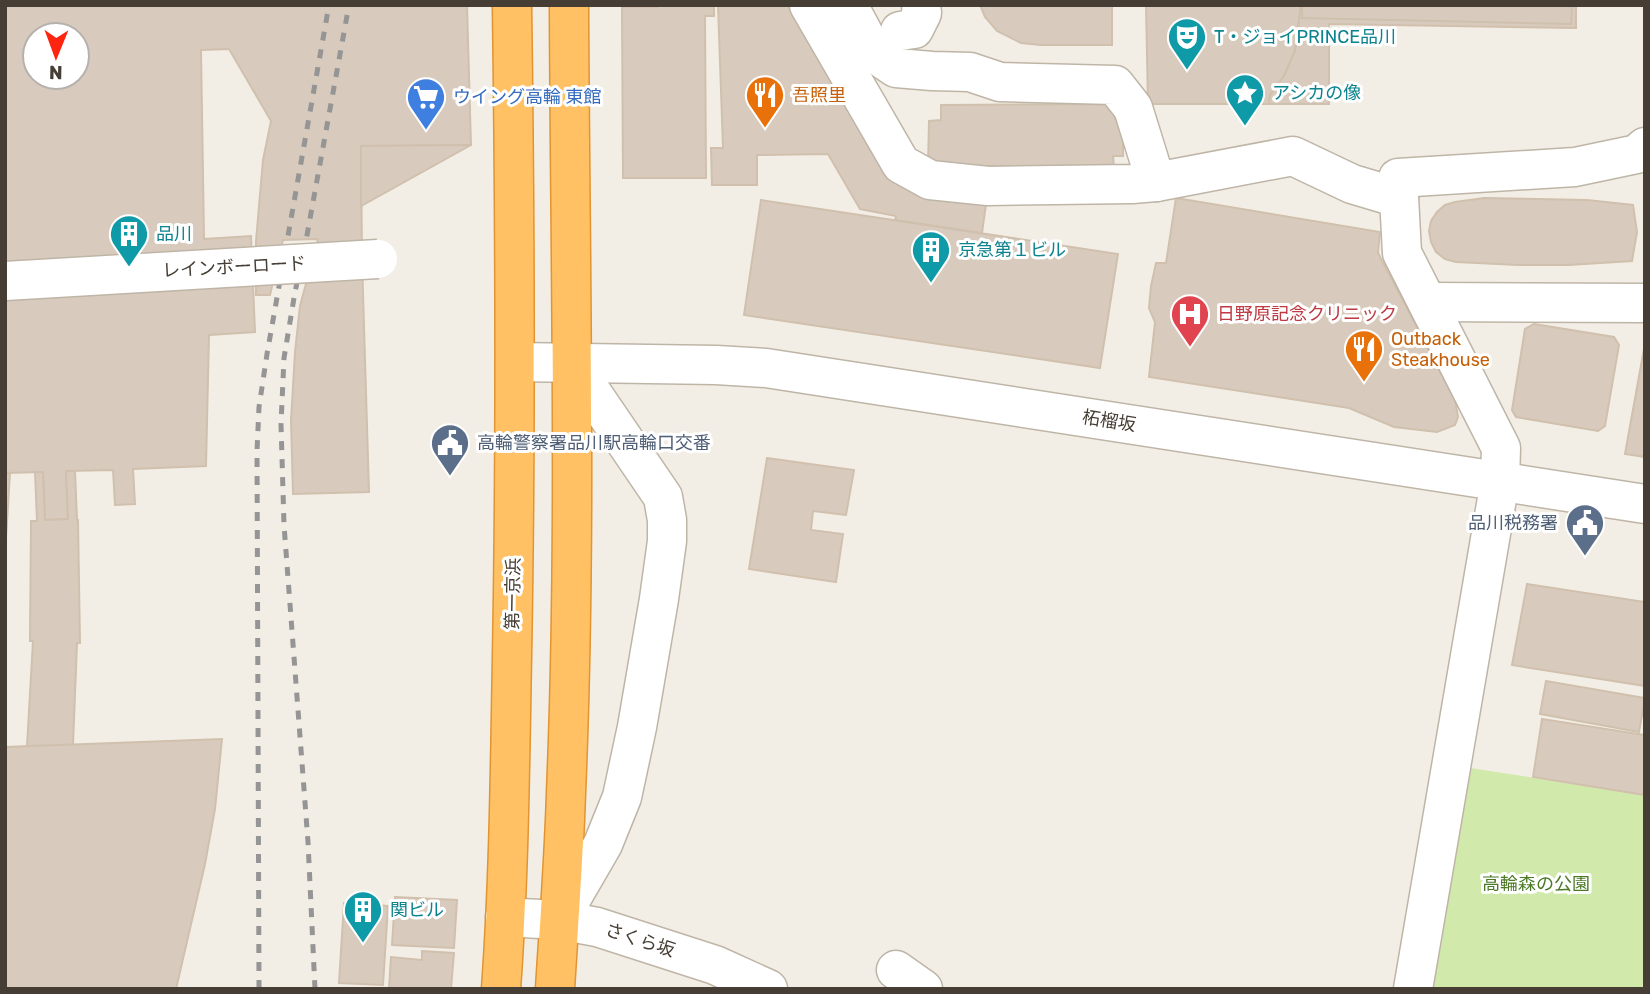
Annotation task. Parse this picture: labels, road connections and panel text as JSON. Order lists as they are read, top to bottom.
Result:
{
  "streets": {
    "highway": ["第一京浜"],
    "street": ["レインボーロード", "柘榴坂", "さくら坂"]
  },
  "crossings": [
    ["柘榴坂", "第一京浜"],
    ["第一京浜", "さくら坂"]
  ],
  "parks": ["高輪森の公園"],
  "places": {
    "theatre": ["T・ジョイPRINCE品川"],
    "place": ["アシカの像"],
    "restaurant": ["吾照里", "Outback Steakhouse"],
    "supermarket": ["ウイング高輪 東館"],
    "building": ["品川", "京急第１ビル", "関ビル"],
    "hospital": ["日野原記念クリニック"],
    "public building": ["高輪警察署品川駅高輪口交番", "品川税務署"]
  },
  "north": "bottom"
}
